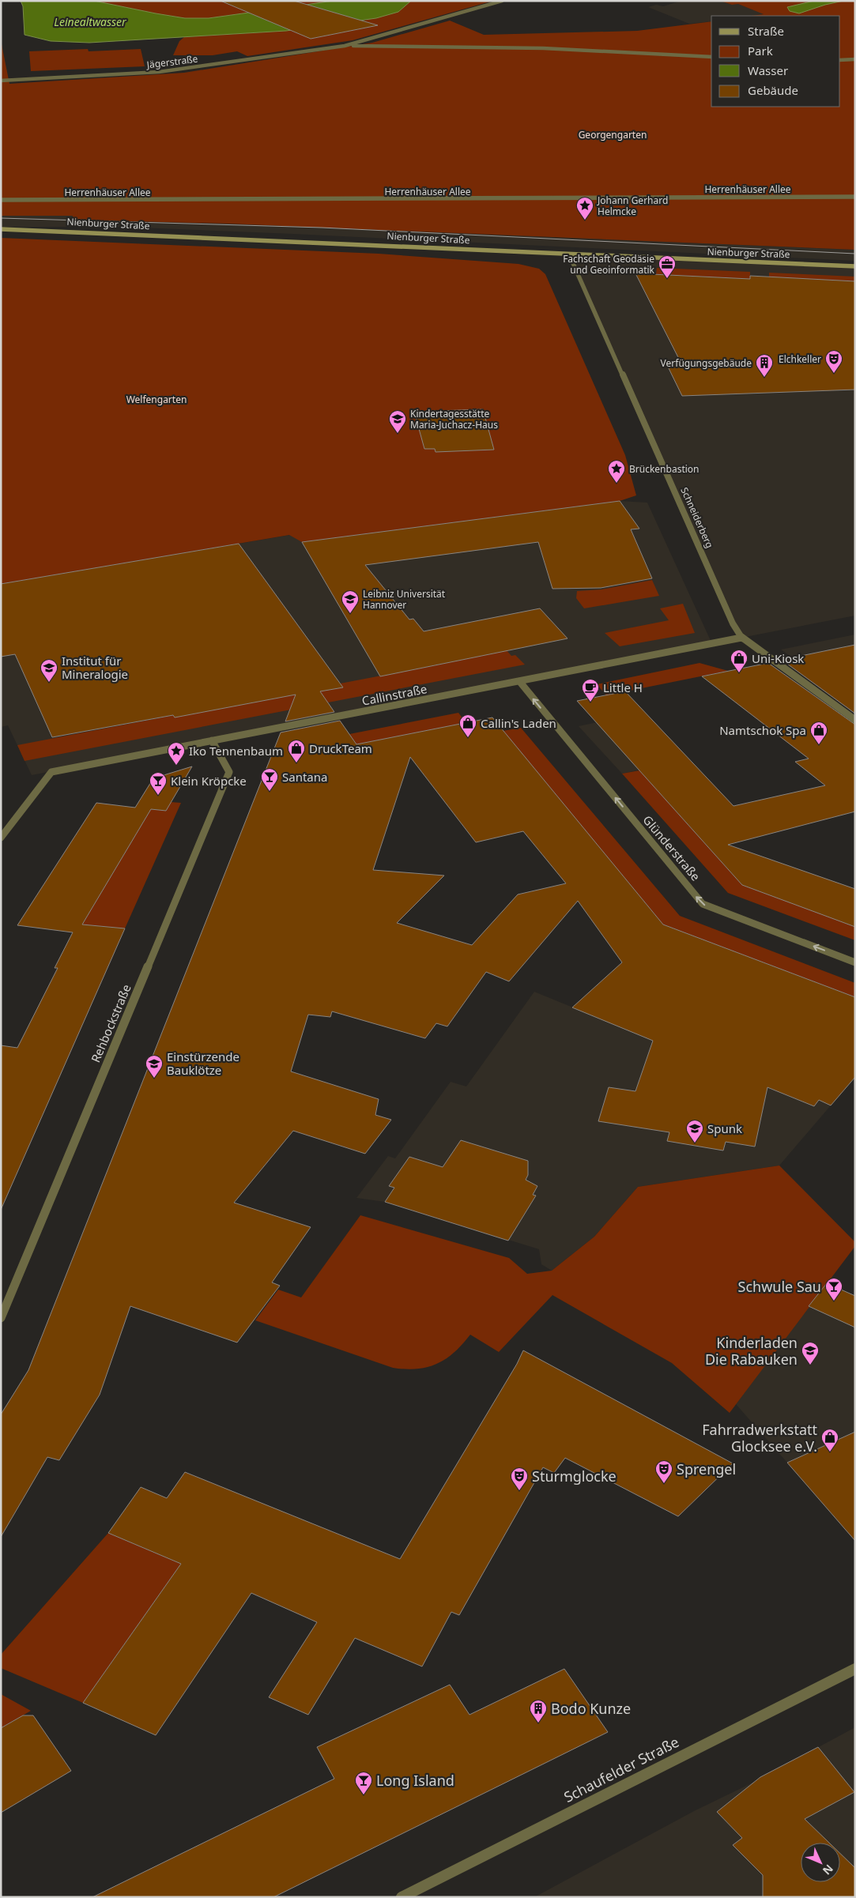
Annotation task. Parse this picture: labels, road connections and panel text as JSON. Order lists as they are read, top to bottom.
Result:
{
  "streets": {
    "street": [
      "Jägerstraße",
      "Herrenhäuser Allee",
      "Nienburger Straße",
      "Schneiderberg",
      "Callinstraße",
      "Glünderstraße",
      "Rehbockstraße",
      "Schaufelder Straße"
    ]
  },
  "crossings": [
    ["Nienburger Straße", "Schneiderberg"],
    ["Schneiderberg", "Callinstraße"],
    ["Callinstraße", "Glünderstraße"],
    ["Callinstraße", "Rehbockstraße"]
  ],
  "one_way": ["Glünderstraße"],
  "water": ["Leinealtwasser"],
  "parks": ["Georgengarten", "Welfengarten"],
  "places": {
    "place": ["Johann Gerhard Helmcke", "Brückenbastion", "Iko Tennenbaum"],
    "office": ["Fachschaft Geodäsie und Geoinformatik"],
    "theatre": ["Elchkeller", "Sprengel", "Sturmglocke"],
    "building": ["Verfügungsgebäude", "Bodo Kunze"],
    "school or university": [
      "Kindertagesstätte Maria-Juchacz-Haus",
      "Leibniz Universität Hannover",
      "Institut für Mineralogie",
      "Einstürzende Bauklötze",
      "Spunk",
      "Kinderladen Die Rabauken"
    ],
    "shop": [
      "Uni-Kiosk",
      "Callin's Laden",
      "Namtschok Spa",
      "DruckTeam",
      "Fahrradwerkstatt Glocksee e.V."
    ],
    "cafe": ["Little H"],
    "bar": [
      "Santana",
      "Klein Kröpcke",
      "Schwule Sau",
      "Long Island"
    ]
  },
  "legend": [
    "Straße",
    "Park",
    "Wasser",
    "Gebäude"
  ],
  "north": "bottom right"
}
